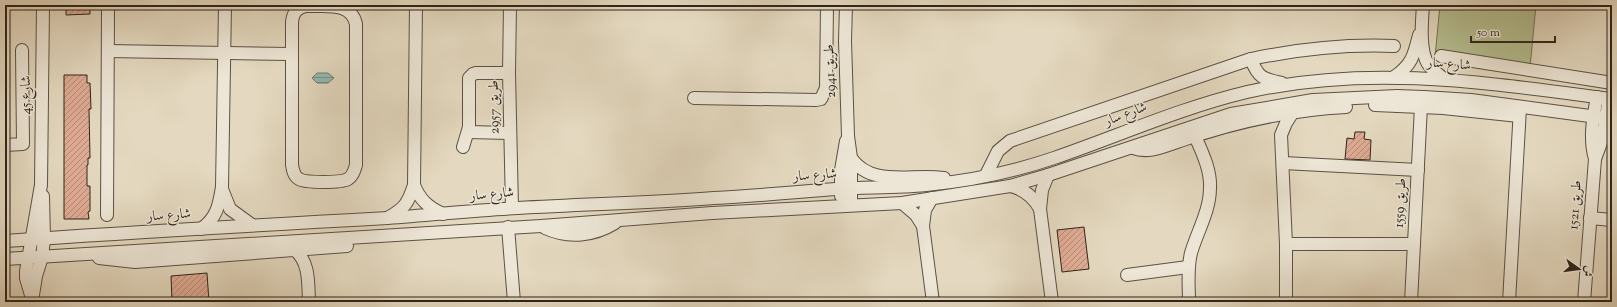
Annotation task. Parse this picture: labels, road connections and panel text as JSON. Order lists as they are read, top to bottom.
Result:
{
  "streets": {
    "street": [
      "شارع سار",
      "طريق 2941",
      "شارع 45",
      "طريق 2957",
      "طريق 1559",
      "طريق 1521"
    ]
  },
  "crossings": [
    ["شارع سار", "طريق 2941"],
    ["شارع سار", "شارع 45"],
    ["شارع سار", "طريق 2957"],
    ["شارع سار", "طريق 1521"]
  ],
  "scale_bar": "50 m",
  "north": "right"
}
